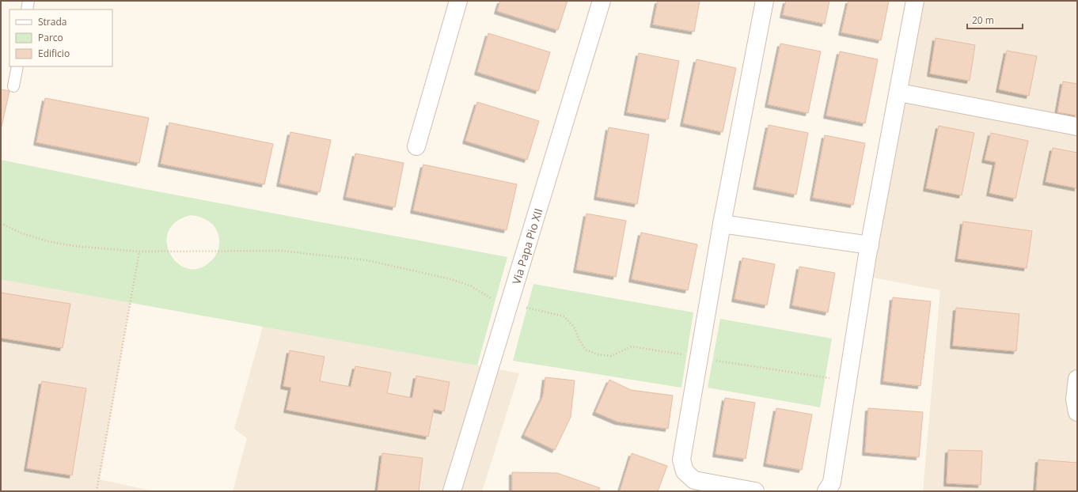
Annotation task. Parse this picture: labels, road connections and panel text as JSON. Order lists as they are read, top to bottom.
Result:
{
  "streets": {
    "street": ["Via Papa Pio XII"]
  },
  "legend": ["Strada", "Parco", "Edificio"],
  "scale_bar": "20 m"
}
